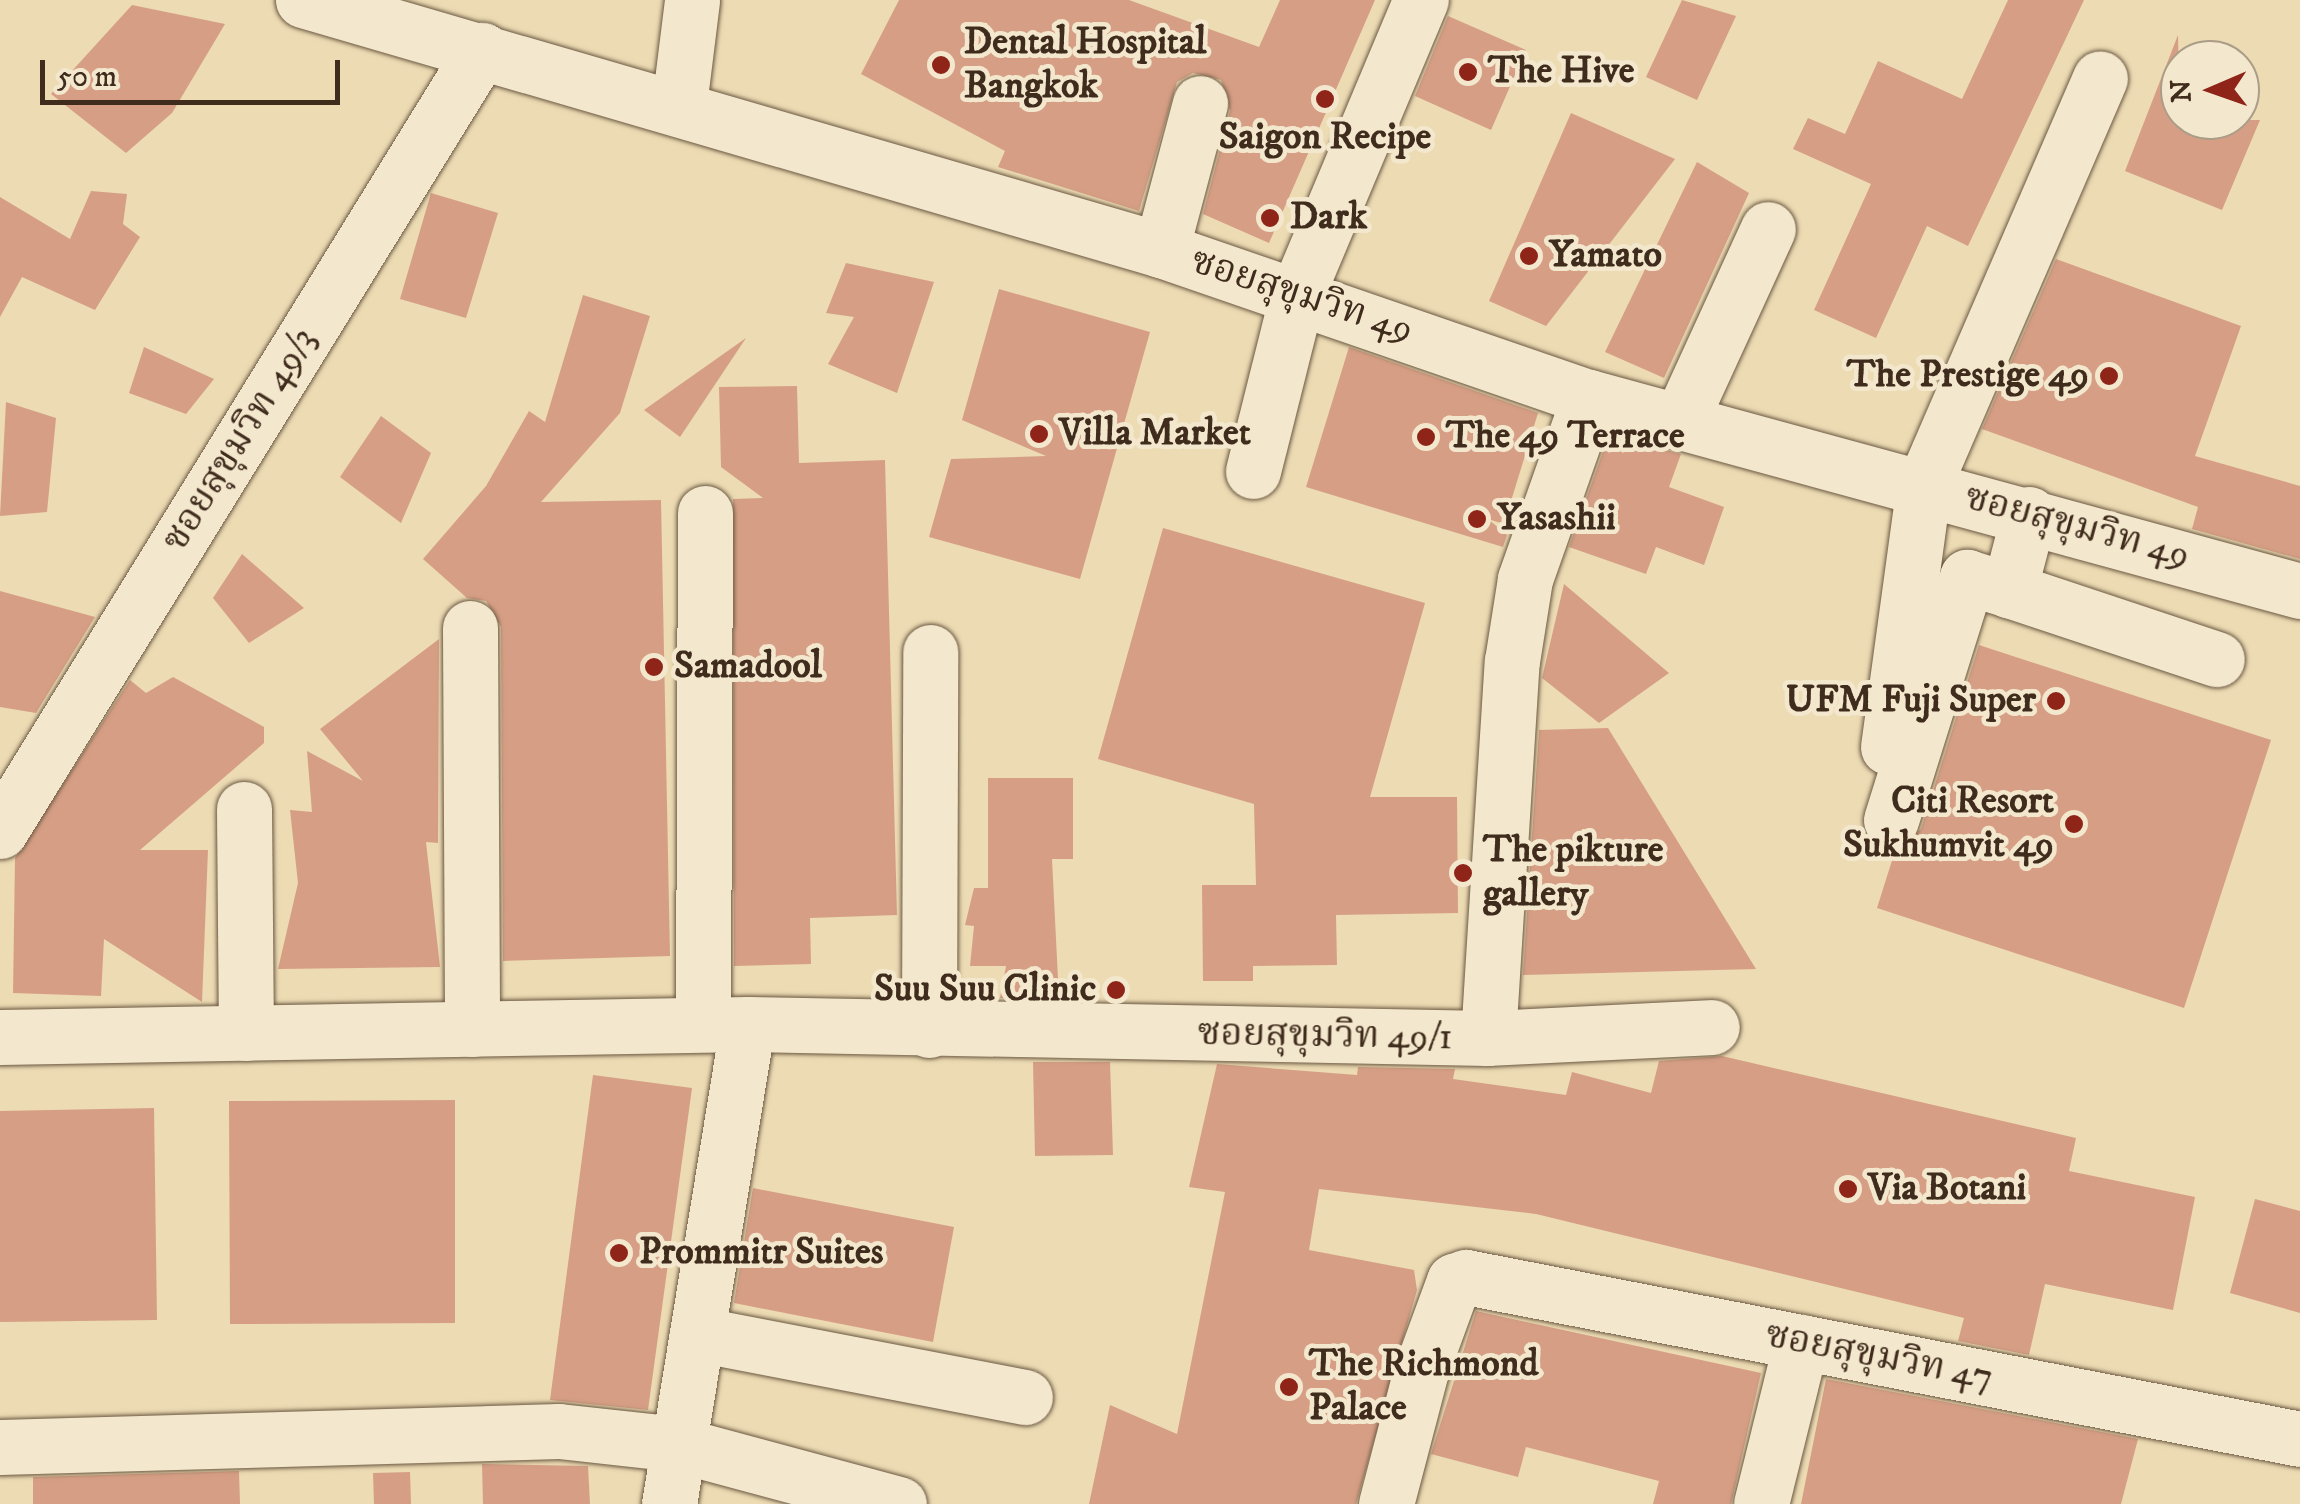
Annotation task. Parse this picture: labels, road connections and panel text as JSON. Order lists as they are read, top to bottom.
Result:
{
  "streets": {
    "street": [
      "ซอยสุขุมวิท 49",
      "ซอยสุขุมวิท 49/3",
      "ซอยสุขุมวิท 49/1",
      "ซอยสุขุมวิท 47"
    ]
  },
  "crossings": [
    ["ซอยสุขุมวิท 49", "ซอยสุขุมวิท 49/3"],
    ["ซอยสุขุมวิท 49", "ซอยสุขุมวิท 49/1"]
  ],
  "places": [
    "Dental Hospital Bangkok",
    "The Hive",
    "Saigon Recipe",
    "Dark",
    "Yamato",
    "The Prestige 49",
    "Villa Market",
    "The 49 Terrace",
    "Yasashii",
    "Samadool",
    "UFM Fuji Super",
    "Citi Resort Sukhumvit 49",
    "The pikture gallery",
    "Suu Suu Clinic",
    "Via Botani",
    "Prommitr Suites",
    "The Richmond Palace"
  ],
  "scale_bar": "50 m",
  "north": "left"
}
